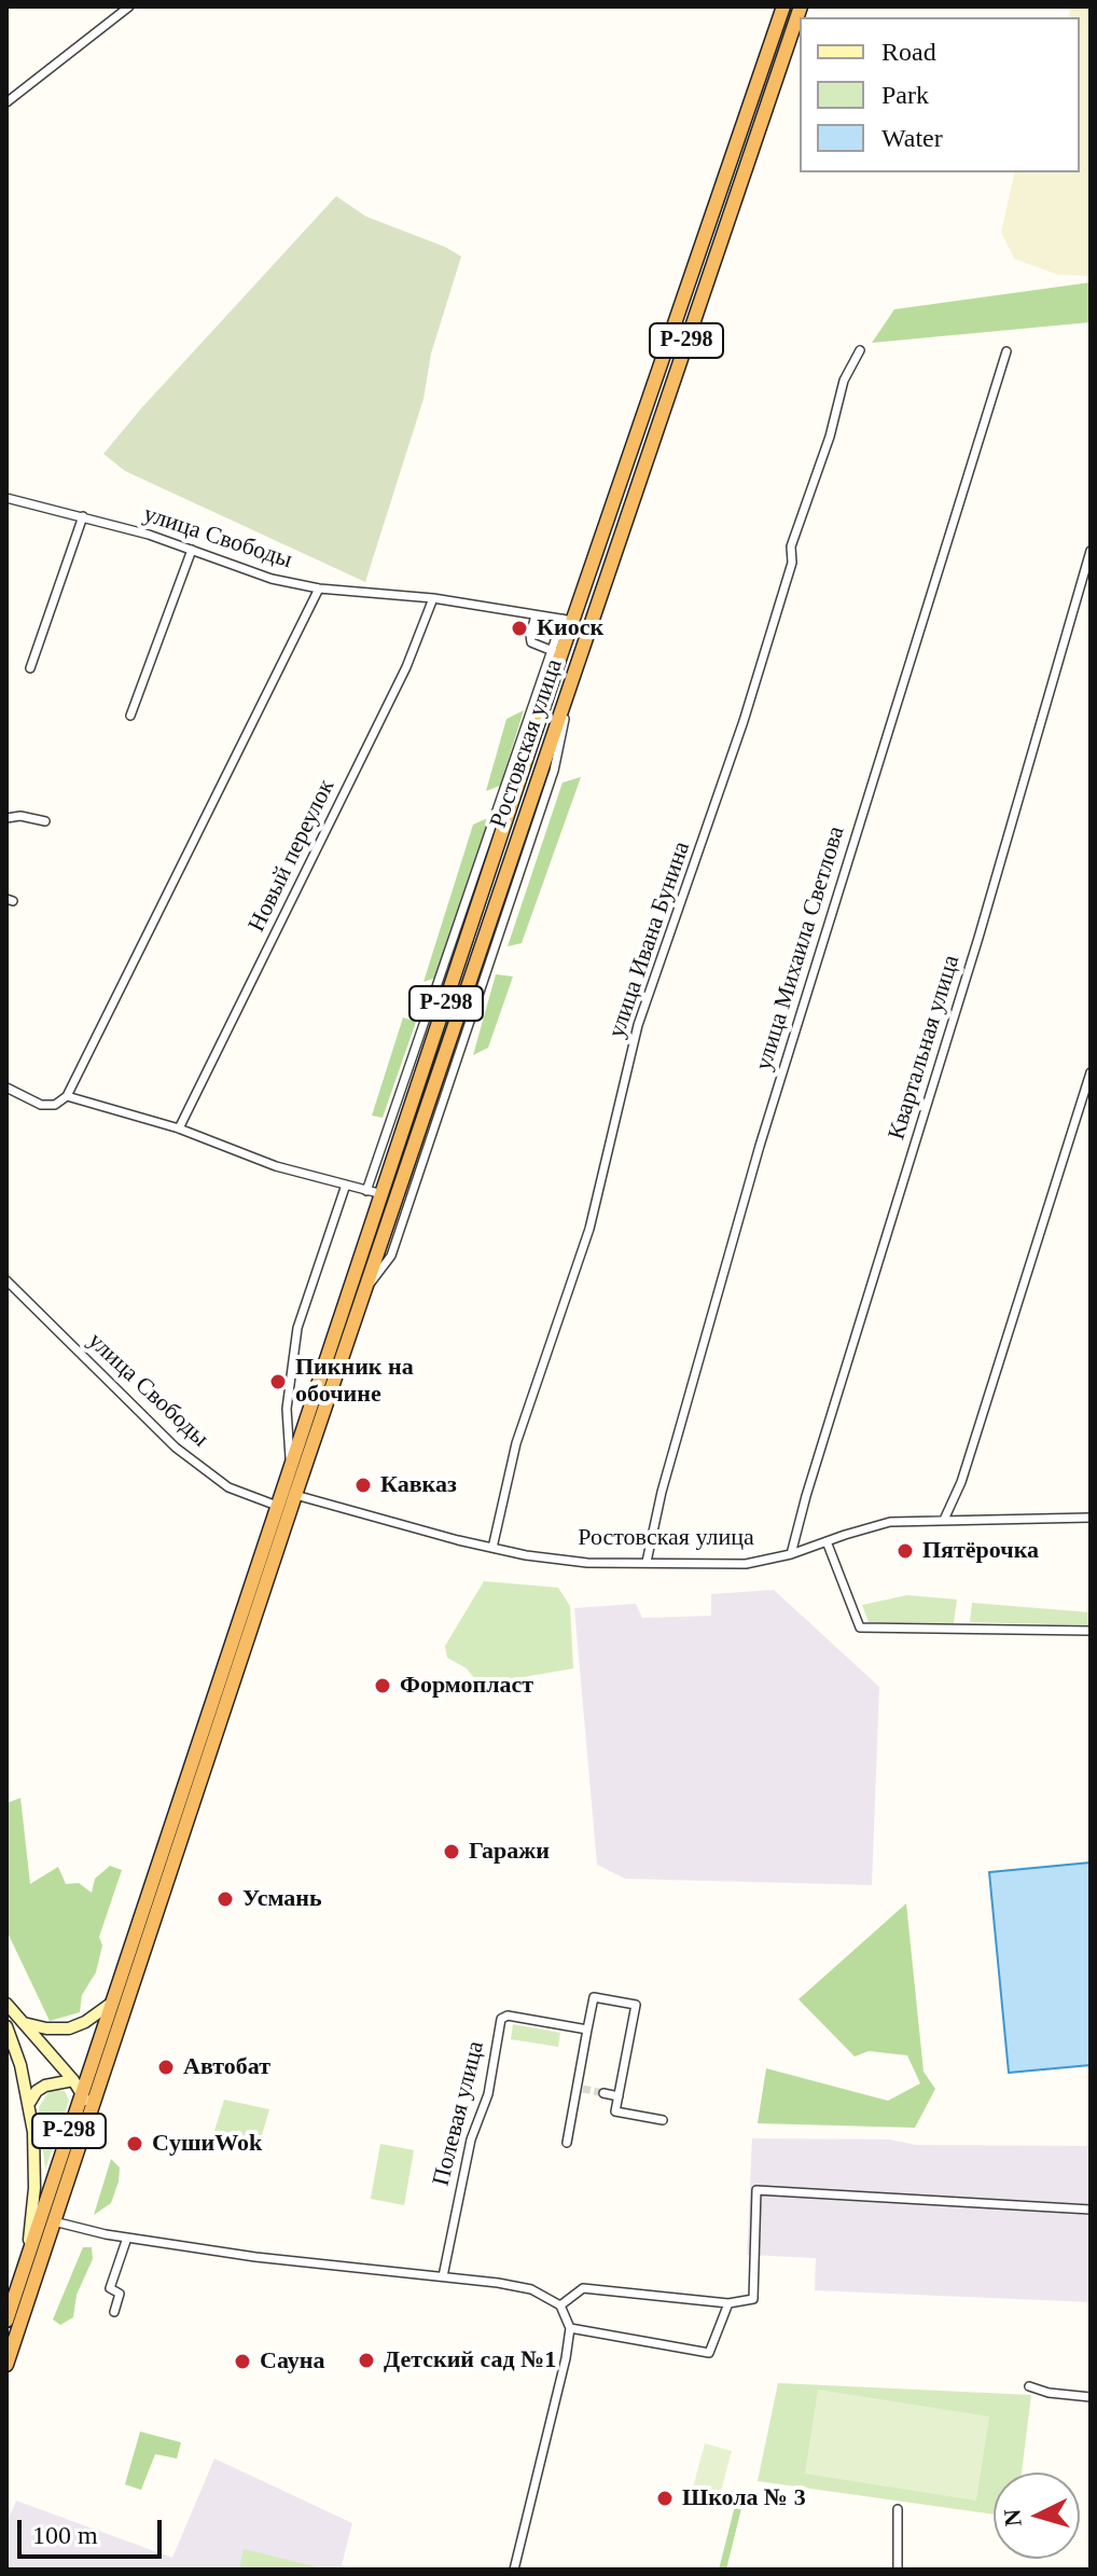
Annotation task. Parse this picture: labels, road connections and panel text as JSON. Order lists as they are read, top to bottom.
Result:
{
  "streets": {
    "highway": ["Р-298", "Ростовская улица"],
    "street": [
      "улица Свободы",
      "Новый переулок",
      "улица Ивана Бунина",
      "улица Михаила Светлова",
      "Квартальная улица",
      "Полевая улица"
    ]
  },
  "crossings": [
    ["Р-298", "Ростовская улица"],
    ["улица Свободы", "Ростовская улица"],
    ["улица Свободы", "Новый переулок"],
    ["Ростовская улица", "улица Ивана Бунина"],
    ["Ростовская улица", "улица Михаила Светлова"],
    ["Ростовская улица", "Квартальная улица"]
  ],
  "places": [
    "Киоск",
    "Пикник на обочине",
    "Кавказ",
    "Пятёрочка",
    "Формопласт",
    "Гаражи",
    "Усмань",
    "Автобат",
    "CушиWok",
    "Детский сад №1",
    "Сауна",
    "Школа № 3"
  ],
  "legend": ["Road", "Park", "Water"],
  "scale_bar": "100 m",
  "north": "left"
}
